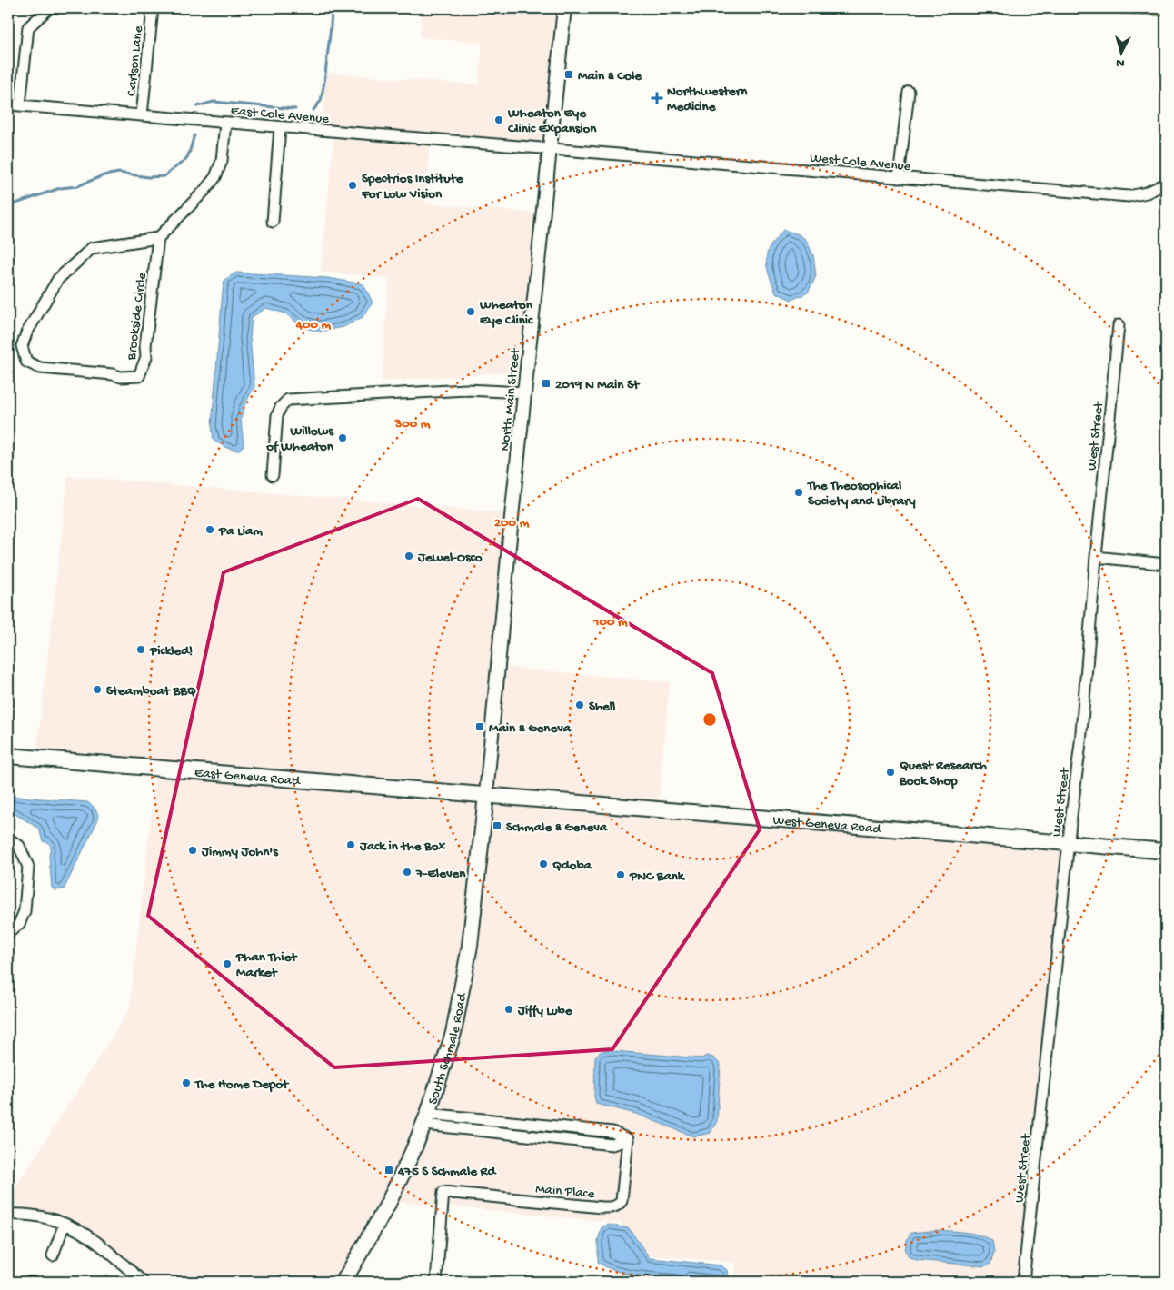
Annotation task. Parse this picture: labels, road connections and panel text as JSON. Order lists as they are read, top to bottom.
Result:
{
  "streets": {
    "main road": ["East Geneva Road", "West Geneva Road", "South Schmale Road"],
    "street": [
      "Carlson Lane",
      "East Cole Avenue",
      "West Cole Avenue",
      "Brookside Circle",
      "North Main Street",
      "West Street",
      "Main Place"
    ]
  },
  "crossings": [
    ["Carlson Lane", "East Cole Avenue"],
    ["East Cole Avenue", "West Cole Avenue"],
    ["East Cole Avenue", "North Main Street"],
    ["West Cole Avenue", "North Main Street"],
    ["North Main Street", "East Geneva Road"],
    ["North Main Street", "West Geneva Road"],
    ["North Main Street", "South Schmale Road"],
    ["West Street", "West Geneva Road"],
    ["East Geneva Road", "West Geneva Road"],
    ["East Geneva Road", "South Schmale Road"],
    ["West Geneva Road", "South Schmale Road"],
    ["South Schmale Road", "Main Place"]
  ],
  "places": {
    "transit": [
      "Main & Cole",
      "2019 N Main St",
      "Main & Geneva",
      "Schmale & Geneva",
      "475 S Schmale Rd"
    ],
    "health": ["Northwestern Medicine"],
    "other": [
      "Wheaton Eye Clinic Expansion",
      "Spectrios Institute For Low Vision",
      "Wheaton Eye Clinic",
      "Willows of Wheaton",
      "The Theosophical Society and Library",
      "Pa Liam",
      "Jewel-Osco",
      "Pickled!",
      "Steamboat BBQ",
      "Shell",
      "Quest Research Book Shop",
      "Jack in the Box",
      "Jimmy John's",
      "Qdoba",
      "7-Eleven",
      "PNC Bank",
      "Phan Thiet Market",
      "Jiffy Lube",
      "The Home Depot"
    ]
  },
  "north": "bottom",
  "rings": [
    "400 m",
    "300 m",
    "200 m",
    "100 m"
  ]
}
